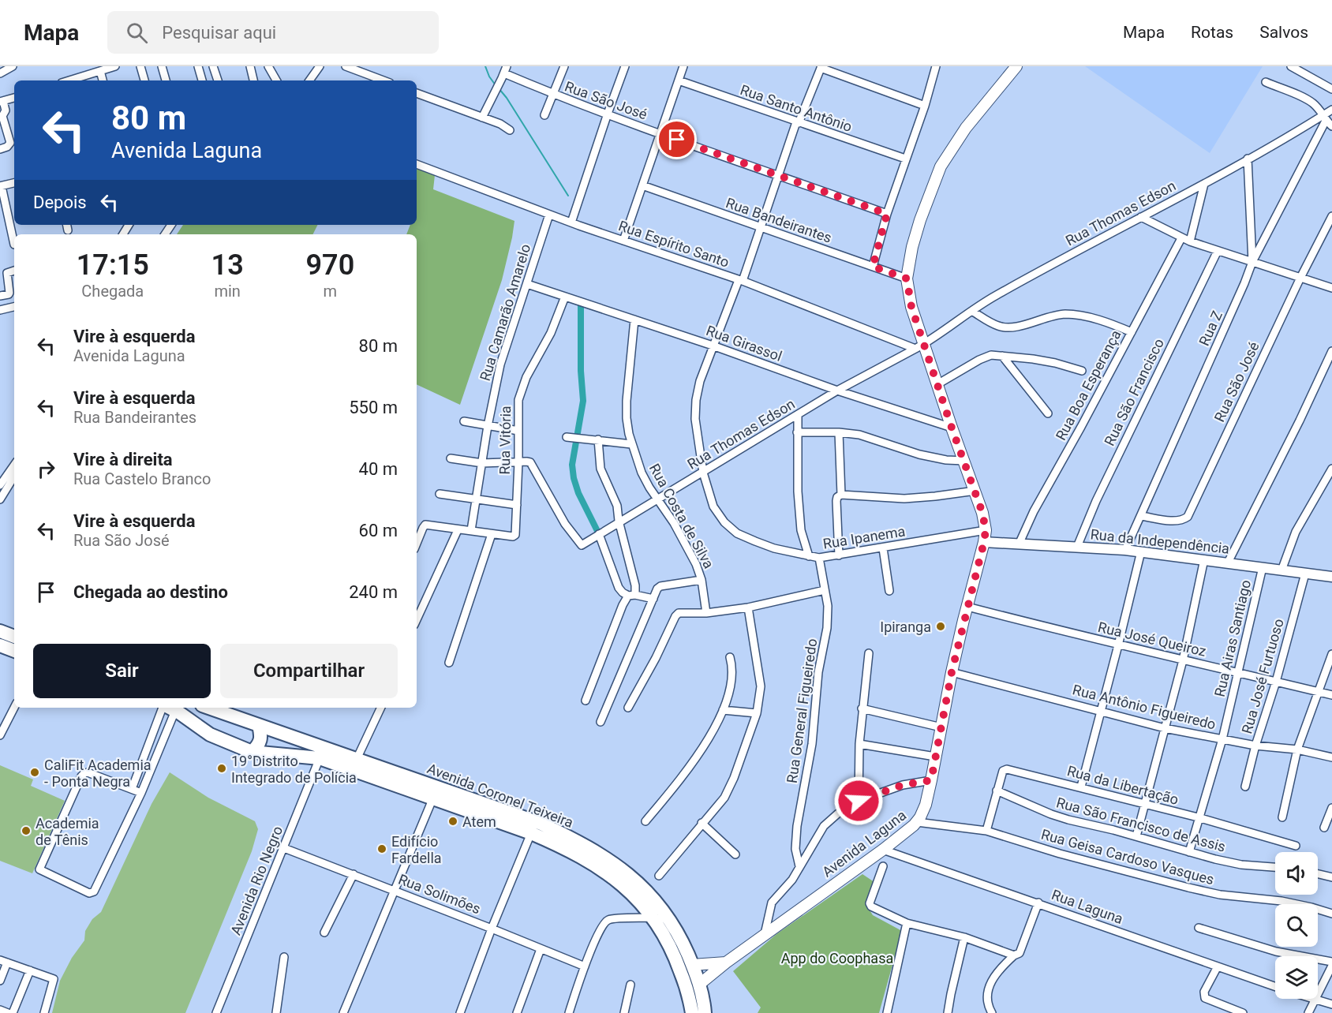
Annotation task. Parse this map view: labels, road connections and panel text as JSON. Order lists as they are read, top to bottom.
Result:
{
  "streets": {
    "highway": ["Avenida Coronel Teixeira"],
    "main road": ["Avenida Laguna"],
    "street": [
      "Rua São José",
      "Rua Santo Antônio",
      "Rua Thomas Edson",
      "Rua Bandeirantes",
      "Rua Espírito Santo",
      "Rua Camarão Amarelo",
      "Rua Z",
      "Rua Girassol",
      "Rua Boa Esperança",
      "Rua São Francisco",
      "Rua Vitória",
      "Rua Costa de Silva",
      "Rua Ipanema",
      "Rua da Independência",
      "Rua Airas Santiago",
      "Rua José Queiroz",
      "Rua José Furtuoso",
      "Rua Antônio Figueiredo",
      "Rua General Figueiredo",
      "Rua da Libertação",
      "Rua São Francisco de Assis",
      "Rua Geisa Cardoso Vasques",
      "Avenida Rio Negro",
      "Rua Solimões",
      "Rua Laguna"
    ]
  },
  "crossings": [
    ["Rua São José", "Rua Z"],
    ["Rua São José", "Rua Ipanema"],
    ["Rua Santo Antônio", "Rua Ipanema"],
    ["Rua Thomas Edson", "Rua Espírito Santo"],
    ["Rua Thomas Edson", "Rua Z"],
    ["Rua Thomas Edson", "Rua Girassol"],
    ["Rua Thomas Edson", "Rua Vitória"],
    ["Rua Thomas Edson", "Rua Costa de Silva"],
    ["Rua Thomas Edson", "Rua Ipanema"],
    ["Rua Thomas Edson", "Avenida Laguna"],
    ["Rua Bandeirantes", "Rua Ipanema"],
    ["Rua Bandeirantes", "Avenida Laguna"],
    ["Rua Espírito Santo", "Rua Camarão Amarelo"],
    ["Rua Espírito Santo", "Rua Ipanema"],
    ["Rua Espírito Santo", "Avenida Laguna"],
    ["Rua Camarão Amarelo", "Rua Girassol"],
    ["Rua Z", "Rua da Independência"],
    ["Rua Girassol", "Rua Vitória"],
    ["Rua Girassol", "Rua Costa de Silva"],
    ["Rua Girassol", "Rua Ipanema"],
    ["Rua Girassol", "Avenida Laguna"],
    ["Rua Boa Esperança", "Rua da Independência"],
    ["Rua São Francisco", "Rua da Independência"],
    ["Rua Ipanema", "Rua General Figueiredo"],
    ["Rua Ipanema", "Avenida Laguna"],
    ["Rua da Independência", "Rua Airas Santiago"],
    ["Rua da Independência", "Rua José Furtuoso"],
    ["Rua da Independência", "Avenida Laguna"],
    ["Rua Airas Santiago", "Rua José Queiroz"],
    ["Rua Airas Santiago", "Rua Antônio Figueiredo"],
    ["Rua Airas Santiago", "Rua da Libertação"],
    ["Rua Airas Santiago", "Rua São Francisco de Assis"],
    ["Rua José Queiroz", "Rua José Furtuoso"],
    ["Rua José Queiroz", "Avenida Laguna"],
    ["Rua José Furtuoso", "Rua Antônio Figueiredo"],
    ["Rua Antônio Figueiredo", "Avenida Laguna"],
    ["Rua da Libertação", "Rua São Francisco de Assis"],
    ["Rua da Libertação", "Rua Geisa Cardoso Vasques"],
    ["Avenida Coronel Teixeira", "Avenida Laguna"],
    ["Avenida Coronel Teixeira", "Avenida Rio Negro"],
    ["Avenida Laguna", "Rua Geisa Cardoso Vasques"],
    ["Avenida Laguna", "Rua Laguna"],
    ["Avenida Rio Negro", "Rua Solimões"]
  ],
  "parks": ["App do Coophasa"],
  "places": [
    "Ipiranga",
    "19°Distrito Integrado de Polícia",
    "CaliFit Academia - Ponta Negra",
    "Atem",
    "Academia de Tênis",
    "Edifício Fardella"
  ],
  "page": {
    "header": "Mapa",
    "search": "Pesquisar aqui",
    "nav": ["Mapa", "Rotas", "Salvos"],
    "turn": ["80 m", "Avenida Laguna"],
    "then": "Depois",
    "eta": [
      "17:15",
      "Chegada",
      "13",
      "min",
      "970",
      "m"
    ],
    "list": [
      {
        "name": "Vire à esquerda",
        "note": "Avenida Laguna",
        "value": "80 m"
      },
      {
        "name": "Vire à esquerda",
        "note": "Rua Bandeirantes",
        "value": "550 m"
      },
      {
        "name": "Vire à direita",
        "note": "Rua Castelo Branco",
        "value": "40 m"
      },
      {
        "name": "Vire à esquerda",
        "note": "Rua São José",
        "value": "60 m"
      },
      {
        "name": "Chegada ao destino",
        "value": "240 m"
      }
    ],
    "buttons": ["Sair", "Compartilhar"]
  }
}
